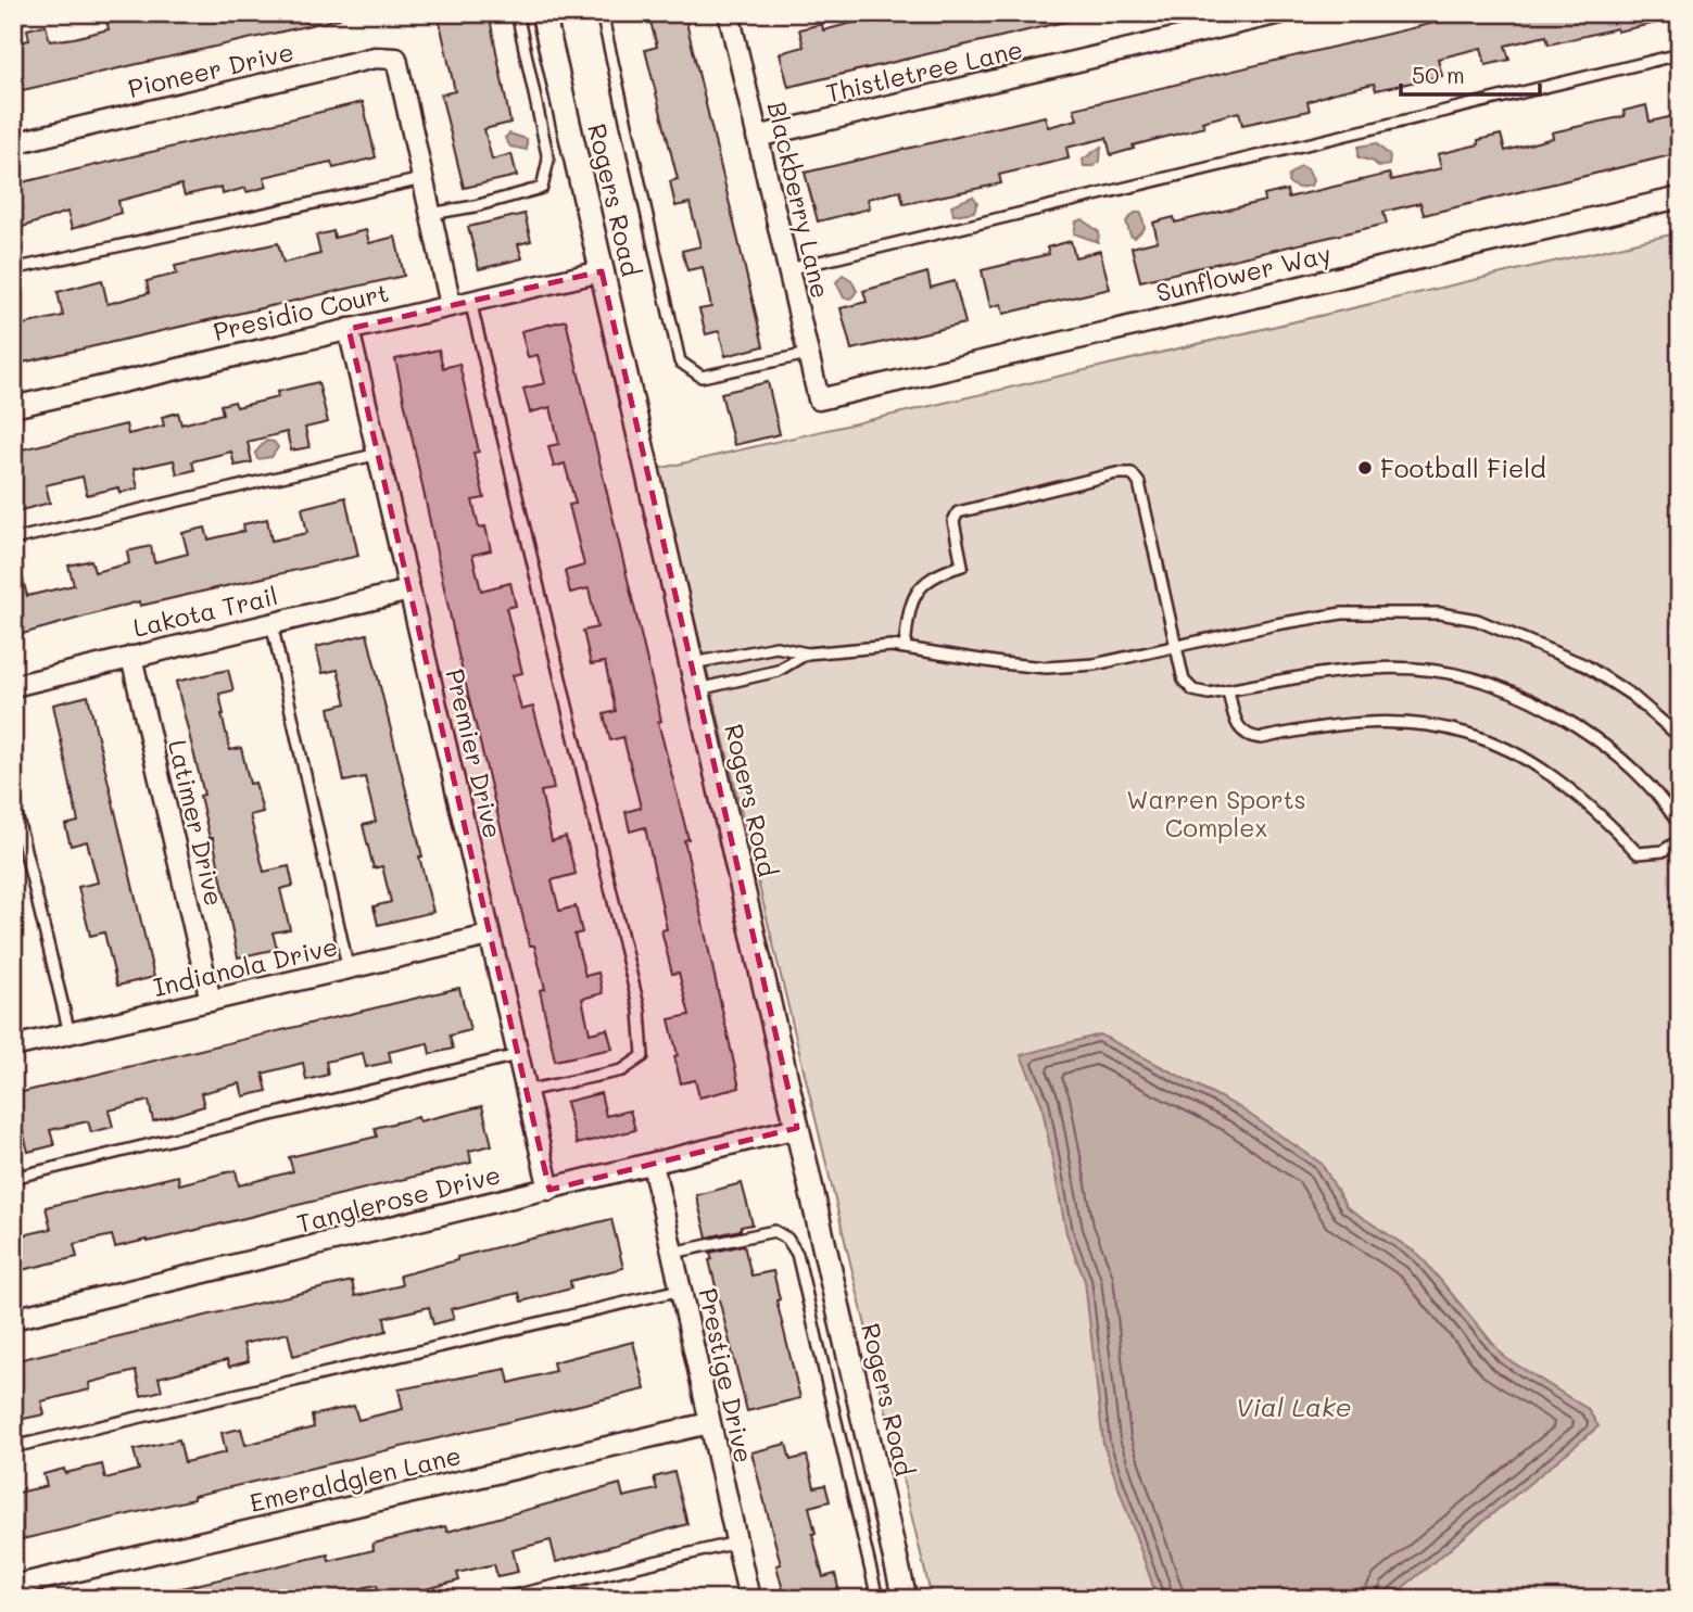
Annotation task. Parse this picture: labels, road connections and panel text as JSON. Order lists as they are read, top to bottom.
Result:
{
  "streets": {
    "street": [
      "Pioneer Drive",
      "Thistletree Lane",
      "Rogers Road",
      "Blackberry Lane",
      "Sunflower Way",
      "Presidio Court",
      "Lakota Trail",
      "Premier Drive",
      "Latimer Drive",
      "Indianola Drive",
      "Tanglerose Drive",
      "Prestige Drive",
      "Emeraldglen Lane"
    ]
  },
  "crossings": [
    ["Pioneer Drive", "Presidio Court"],
    ["Thistletree Lane", "Blackberry Lane"],
    ["Rogers Road", "Presidio Court"],
    ["Rogers Road", "Tanglerose Drive"],
    ["Blackberry Lane", "Sunflower Way"],
    ["Presidio Court", "Premier Drive"],
    ["Lakota Trail", "Premier Drive"],
    ["Lakota Trail", "Latimer Drive"],
    ["Premier Drive", "Indianola Drive"],
    ["Premier Drive", "Tanglerose Drive"],
    ["Latimer Drive", "Indianola Drive"],
    ["Tanglerose Drive", "Prestige Drive"],
    ["Prestige Drive", "Emeraldglen Lane"]
  ],
  "water": ["Vial Lake"],
  "parks": ["Warren Sports Complex"],
  "places": ["Football Field"],
  "scale_bar": "50 m"
}
